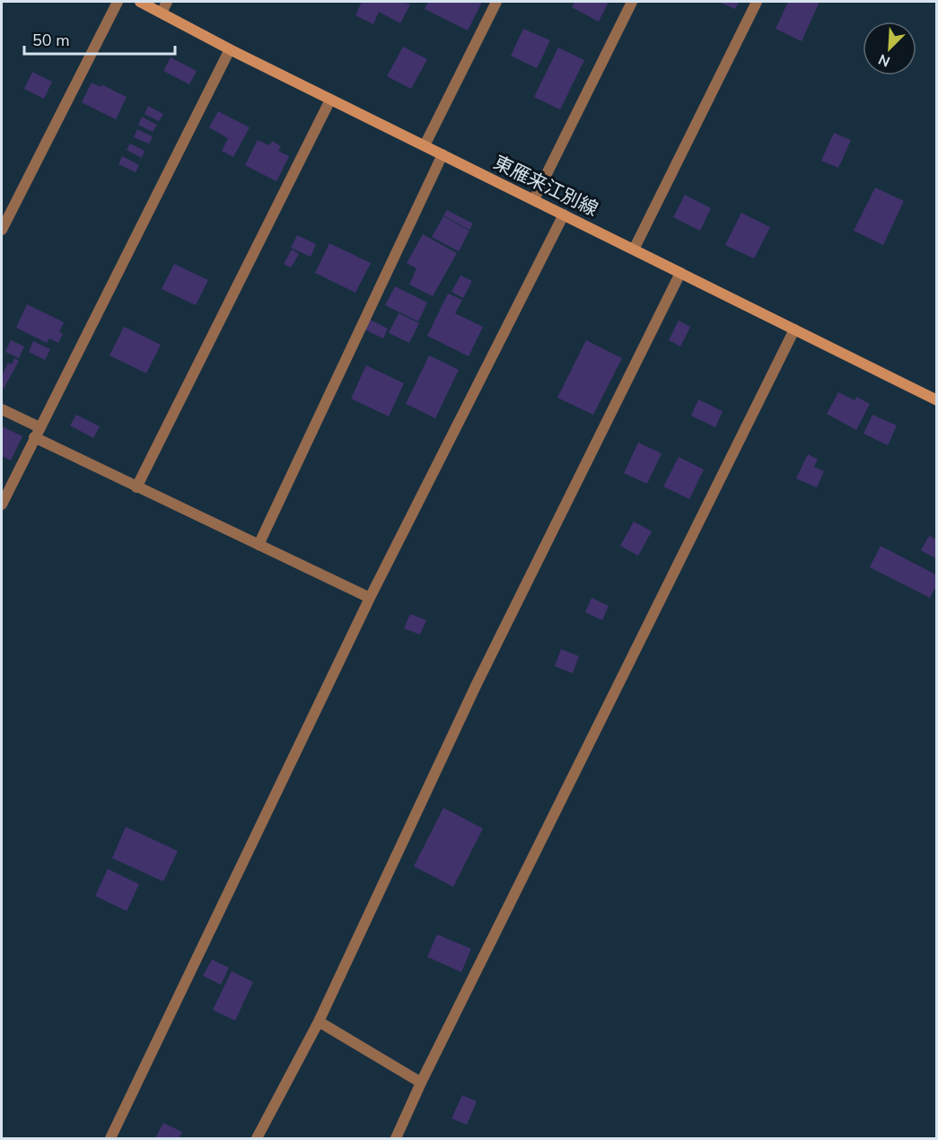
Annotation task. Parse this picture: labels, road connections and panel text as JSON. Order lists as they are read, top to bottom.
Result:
{
  "streets": {
    "main road": ["東雁来江別線"]
  },
  "scale_bar": "50 m",
  "north": "bottom left"
}
